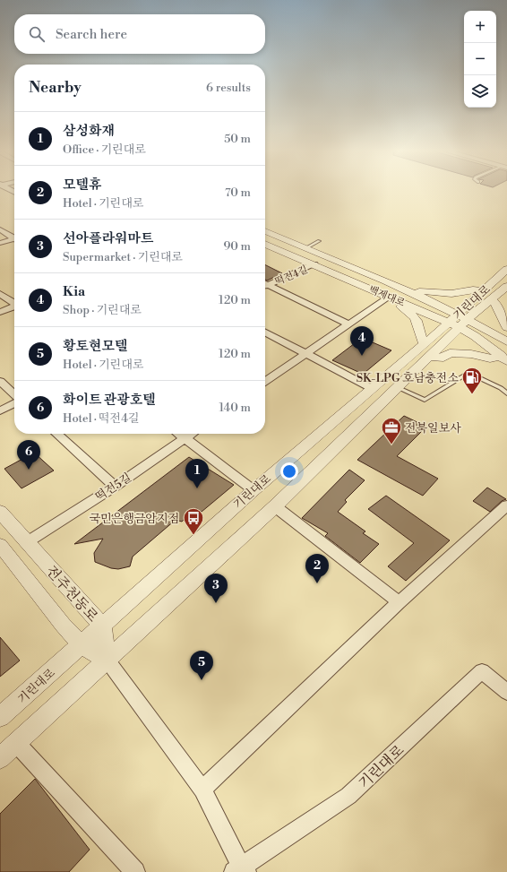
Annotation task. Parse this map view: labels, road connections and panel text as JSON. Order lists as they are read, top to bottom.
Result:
{
  "streets": {
    "street": [
      "떡전4길",
      "백제대로",
      "기린대로",
      "떡전5길",
      "전주천동로"
    ]
  },
  "crossings": [
    ["떡전4길", "백제대로"],
    ["백제대로", "기린대로"],
    ["기린대로", "전주천동로"],
    ["떡전5길", "전주천동로"]
  ],
  "places": {
    "fuel station": ["SK-LPG 호남충전소"],
    "office": ["전북일보사"],
    "bus stop": ["국민은행금암지점"]
  },
  "page": {
    "map_buttons": ["+", "−"],
    "search": "Search here",
    "heading": ["Nearby", "6 results"],
    "list": [
      {
        "mark": "1",
        "name": "삼성화재",
        "note": "Office · 기린대로",
        "value": "50 m"
      },
      {
        "mark": "2",
        "name": "모텔휴",
        "note": "Hotel · 기린대로",
        "value": "70 m"
      },
      {
        "mark": "3",
        "name": "선아플라워마트",
        "note": "Supermarket · 기린대로",
        "value": "90 m"
      },
      {
        "mark": "4",
        "name": "Kia",
        "note": "Shop · 기린대로",
        "value": "120 m"
      },
      {
        "mark": "5",
        "name": "황토현모텔",
        "note": "Hotel · 기린대로",
        "value": "120 m"
      },
      {
        "mark": "6",
        "name": "화이트 관광호텔",
        "note": "Hotel · 떡전4길",
        "value": "140 m"
      }
    ],
    "pins": [
      "4",
      "6",
      "1",
      "2",
      "3",
      "5"
    ]
  }
}
